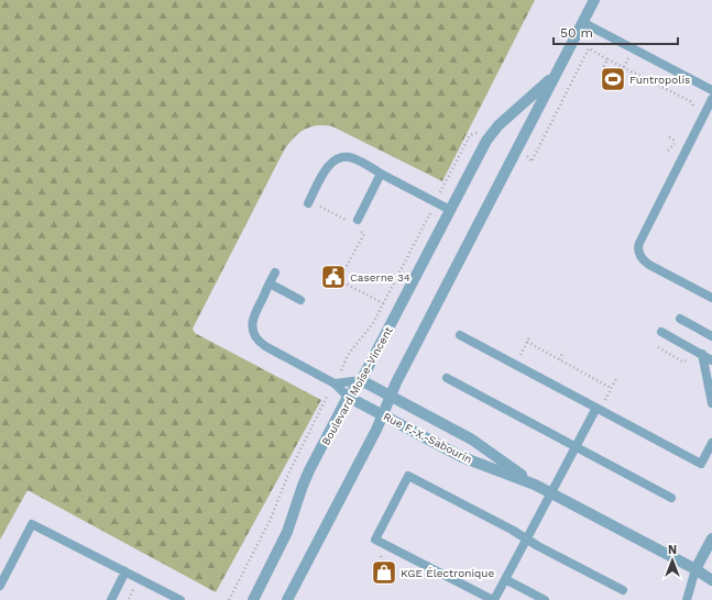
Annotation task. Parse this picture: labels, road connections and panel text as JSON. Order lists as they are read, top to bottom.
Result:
{
  "streets": {
    "street": ["Boulevard Moïse-Vincent", "Rue F.-X.-Sabourin"]
  },
  "crossings": [
    ["Boulevard Moïse-Vincent", "Rue F.-X.-Sabourin"]
  ],
  "places": {
    "sports": ["Funtropolis"],
    "public building": ["Caserne 34"],
    "shop": ["KGE Électronique"]
  },
  "scale_bar": "50 m",
  "north": "top"
}
